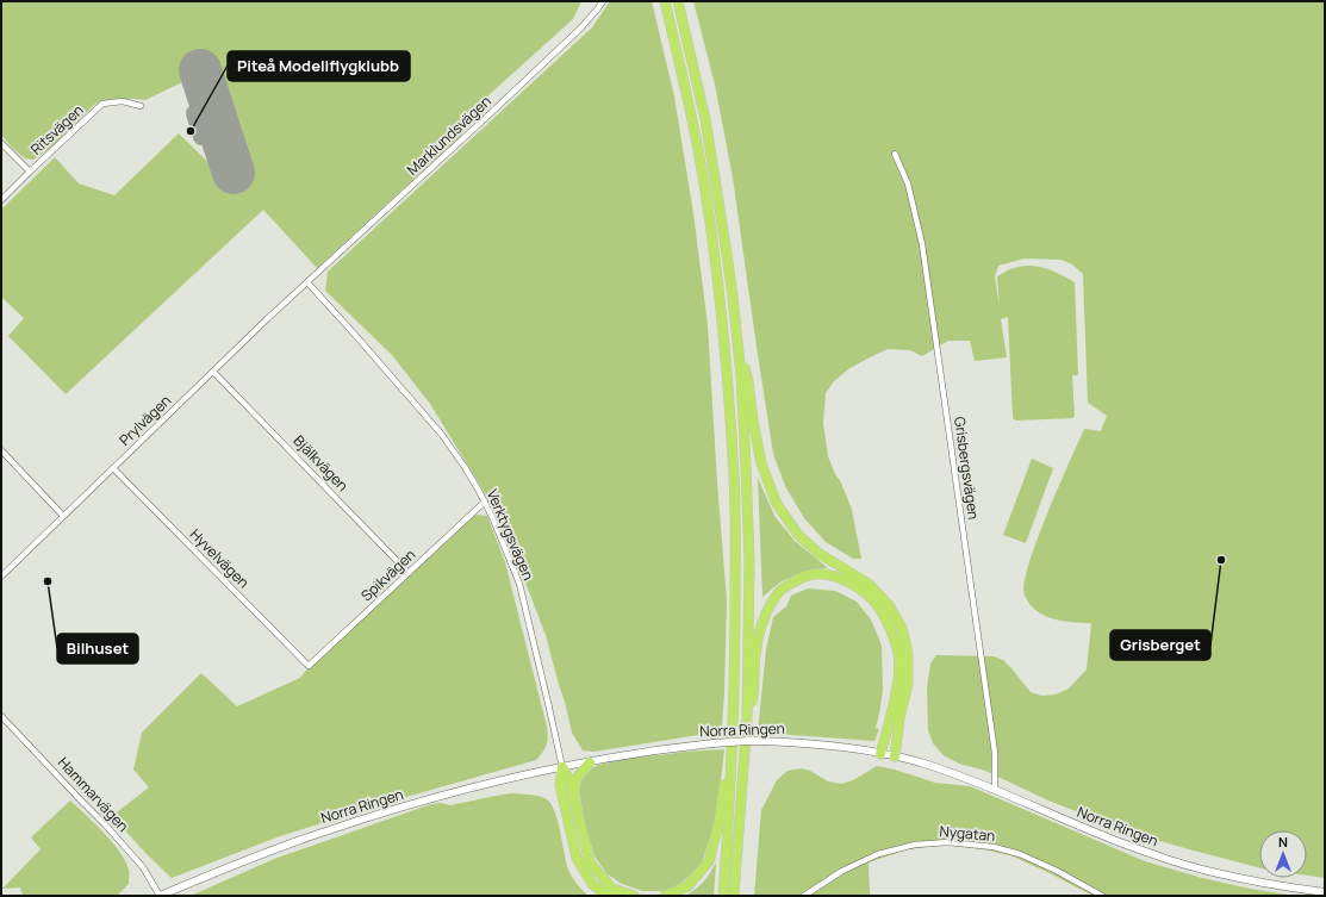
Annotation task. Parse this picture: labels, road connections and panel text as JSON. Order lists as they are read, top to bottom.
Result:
{
  "streets": {
    "main road": ["Norra Ringen"],
    "street": [
      "Ritsvägen",
      "Marklundsvägen",
      "Prylvägen",
      "Bjälkvägen",
      "Grisbergsvägen",
      "Verktygsvägen",
      "Hyvelvägen",
      "Spikvägen",
      "Hammarvägen",
      "Nygatan"
    ]
  },
  "crossings": [
    ["Marklundsvägen", "Prylvägen"],
    ["Marklundsvägen", "Verktygsvägen"],
    ["Prylvägen", "Bjälkvägen"],
    ["Prylvägen", "Verktygsvägen"],
    ["Prylvägen", "Hyvelvägen"],
    ["Bjälkvägen", "Spikvägen"],
    ["Grisbergsvägen", "Norra Ringen"],
    ["Verktygsvägen", "Spikvägen"],
    ["Verktygsvägen", "Norra Ringen"],
    ["Hyvelvägen", "Spikvägen"],
    ["Norra Ringen", "Hammarvägen"]
  ],
  "places": ["Piteå Modellflygklubb", "Grisberget", "Bilhuset"],
  "north": "top"
}
